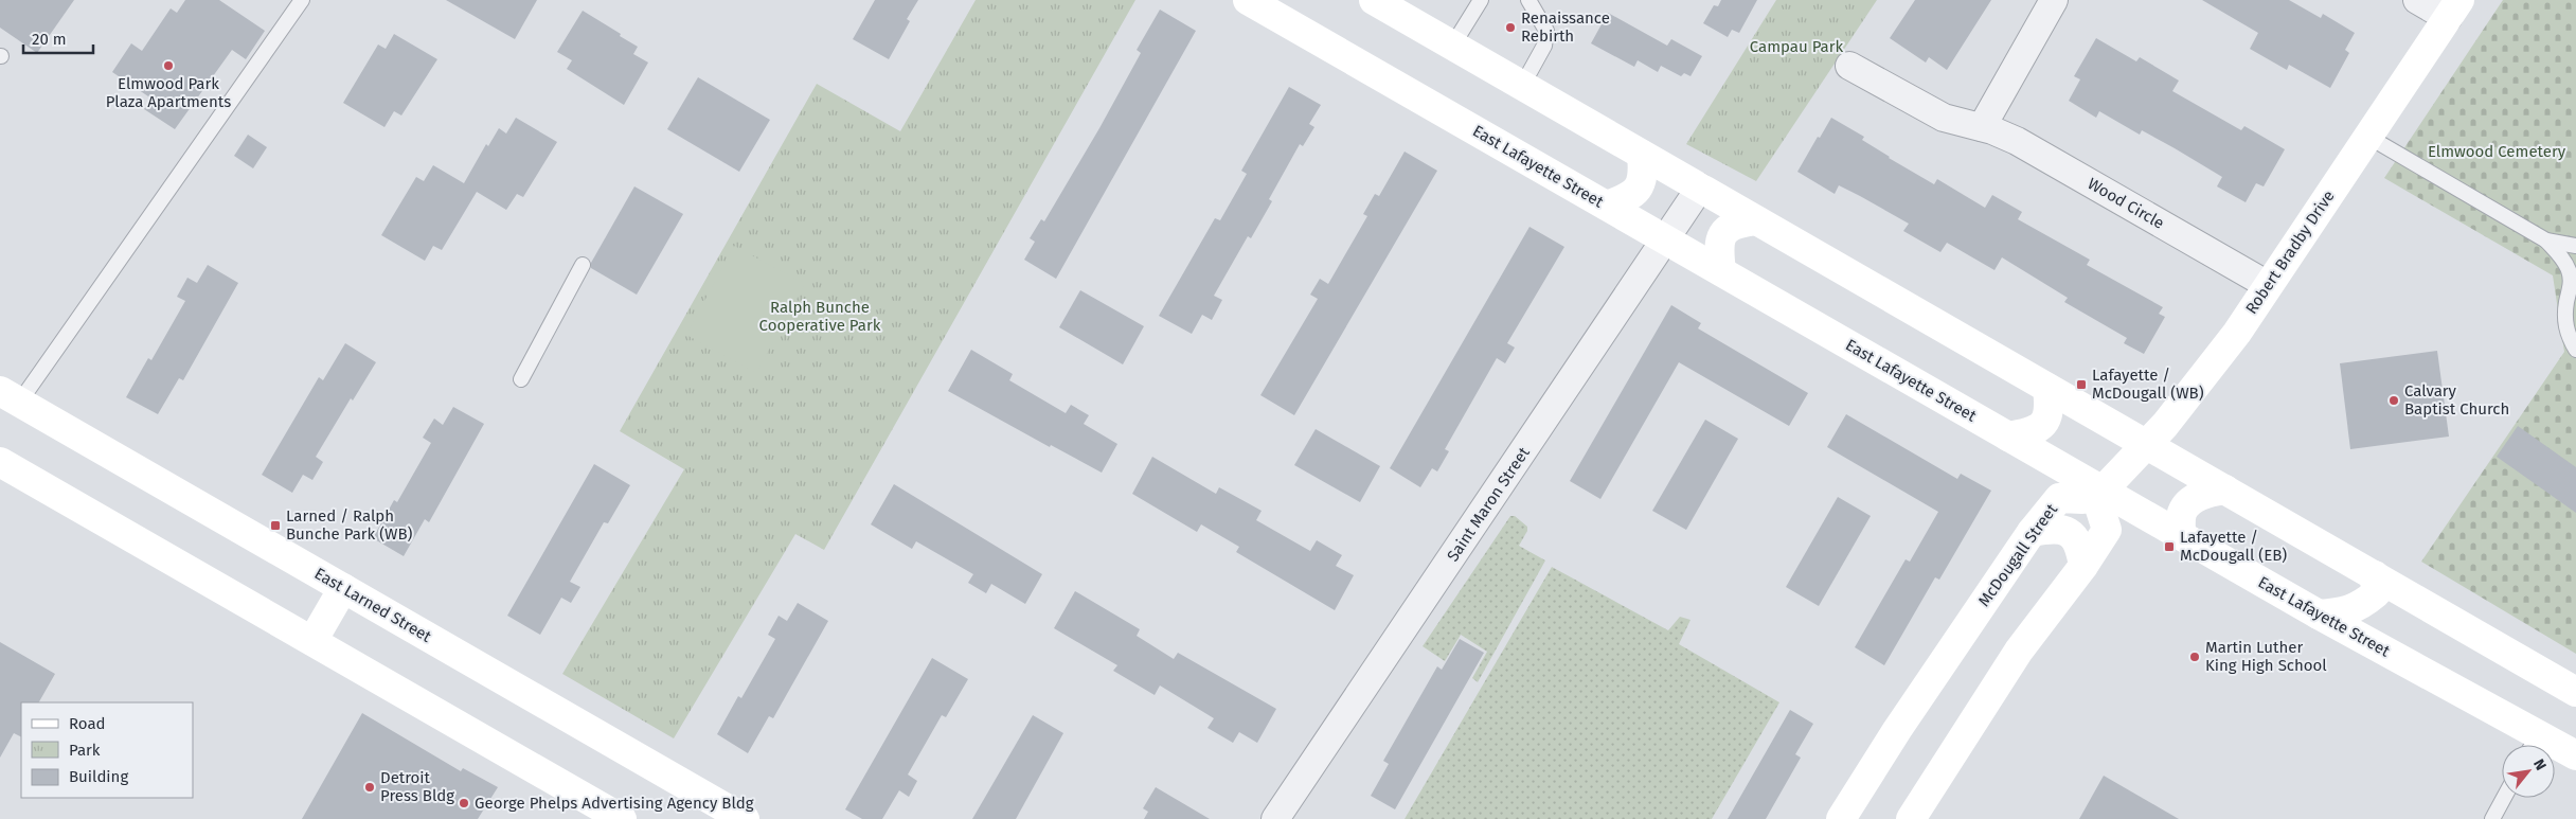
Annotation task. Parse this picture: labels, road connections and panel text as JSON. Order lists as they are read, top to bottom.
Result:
{
  "streets": {
    "street": [
      "East Lafayette Street",
      "Wood Circle",
      "Robert Bradby Drive",
      "Saint Maron Street",
      "McDougall Street",
      "East Larned Street"
    ]
  },
  "crossings": [
    ["East Lafayette Street", "Robert Bradby Drive"],
    ["East Lafayette Street", "Saint Maron Street"],
    ["East Lafayette Street", "McDougall Street"],
    ["Wood Circle", "Robert Bradby Drive"],
    ["Robert Bradby Drive", "McDougall Street"]
  ],
  "parks": ["Campau Park", "Elmwood Cemetery", "Ralph Bunche Cooperative Park"],
  "places": {
    "other": [
      "Renaissance Rebirth",
      "Elmwood Park Plaza Apartments",
      "Calvary Baptist Church",
      "Martin Luther King High School",
      "Detroit Press Bldg",
      "George Phelps Advertising Agency Bldg"
    ],
    "transit": ["Lafayette / McDougall (WB)", "Larned / Ralph Bunche Park (WB)", "Lafayette / McDougall (EB)"]
  },
  "legend": ["Road", "Park", "Building"],
  "scale_bar": "20 m",
  "north": "top right"
}
